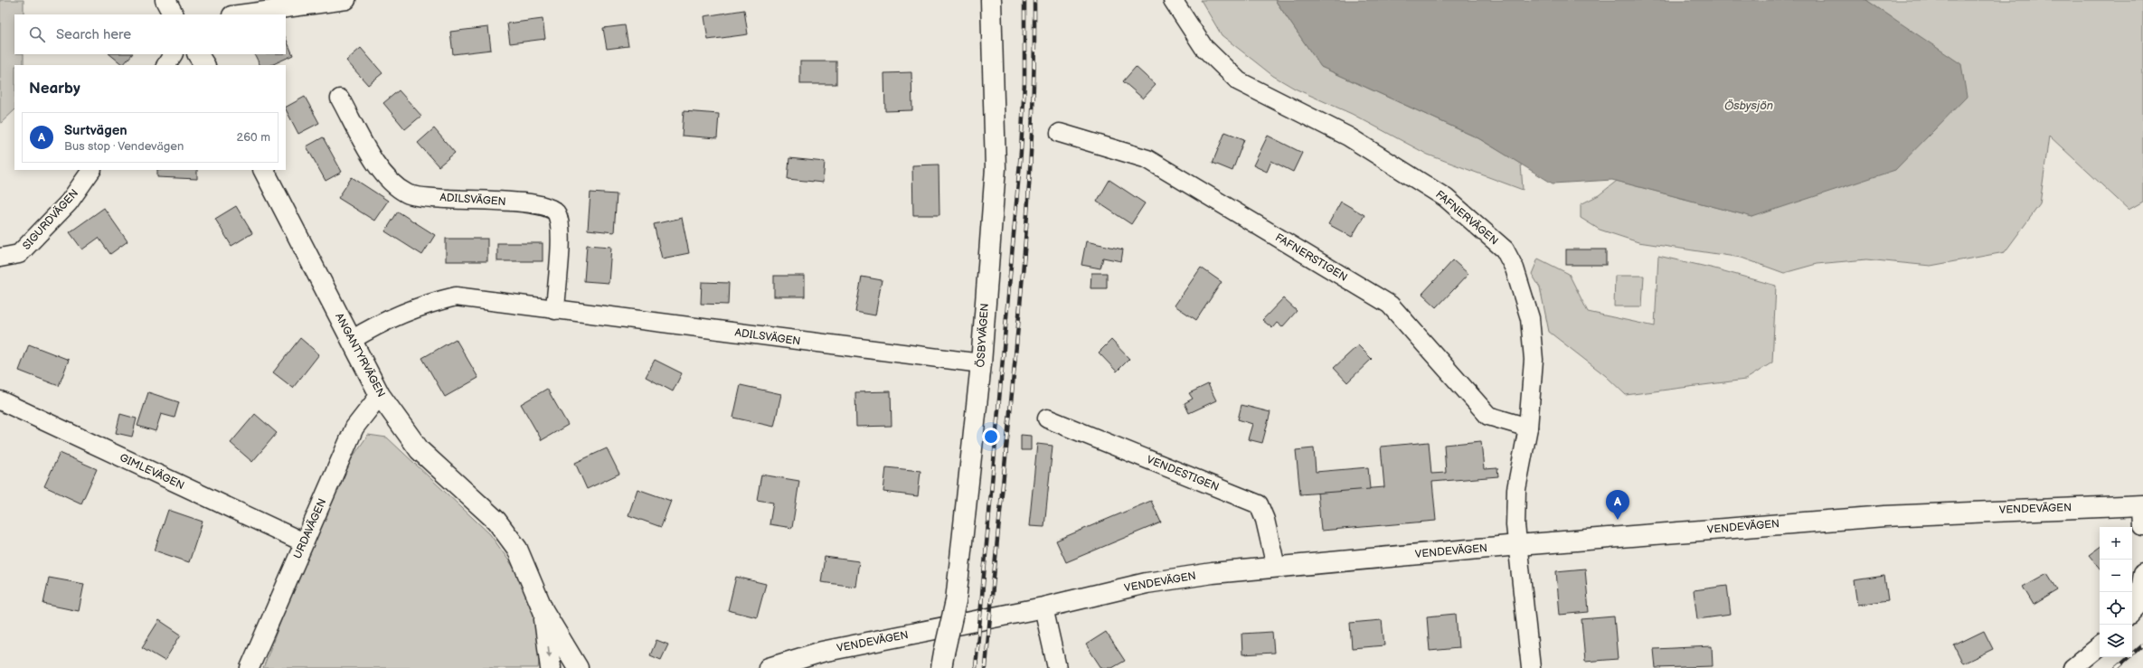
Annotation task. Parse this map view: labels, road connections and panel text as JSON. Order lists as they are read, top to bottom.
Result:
{
  "streets": {
    "street": [
      "ADILSVÄGEN",
      "FAFNERVÄGEN",
      "SIGURDVÄGEN",
      "FAFNERSTIGEN",
      "ÖSBYVÄGEN",
      "ANGANTYRVÄGEN",
      "GIMLEVÄGEN",
      "VENDESTIGEN",
      "VENDEVÄGEN",
      "URDAVÄGEN"
    ]
  },
  "crossings": [
    ["ADILSVÄGEN", "ÖSBYVÄGEN"],
    ["ADILSVÄGEN", "ANGANTYRVÄGEN"],
    ["FAFNERVÄGEN", "FAFNERSTIGEN"],
    ["FAFNERVÄGEN", "VENDEVÄGEN"],
    ["ANGANTYRVÄGEN", "URDAVÄGEN"],
    ["GIMLEVÄGEN", "URDAVÄGEN"],
    ["VENDESTIGEN", "VENDEVÄGEN"]
  ],
  "water": ["Ösbysjön"],
  "page": {
    "search": "Search here",
    "heading": "Nearby",
    "list": [
      {
        "mark": "A",
        "name": "Surtvägen",
        "note": "Bus stop · Vendevägen",
        "value": "260 m"
      }
    ],
    "pins": "A",
    "map_buttons": ["+", "−"]
  }
}
